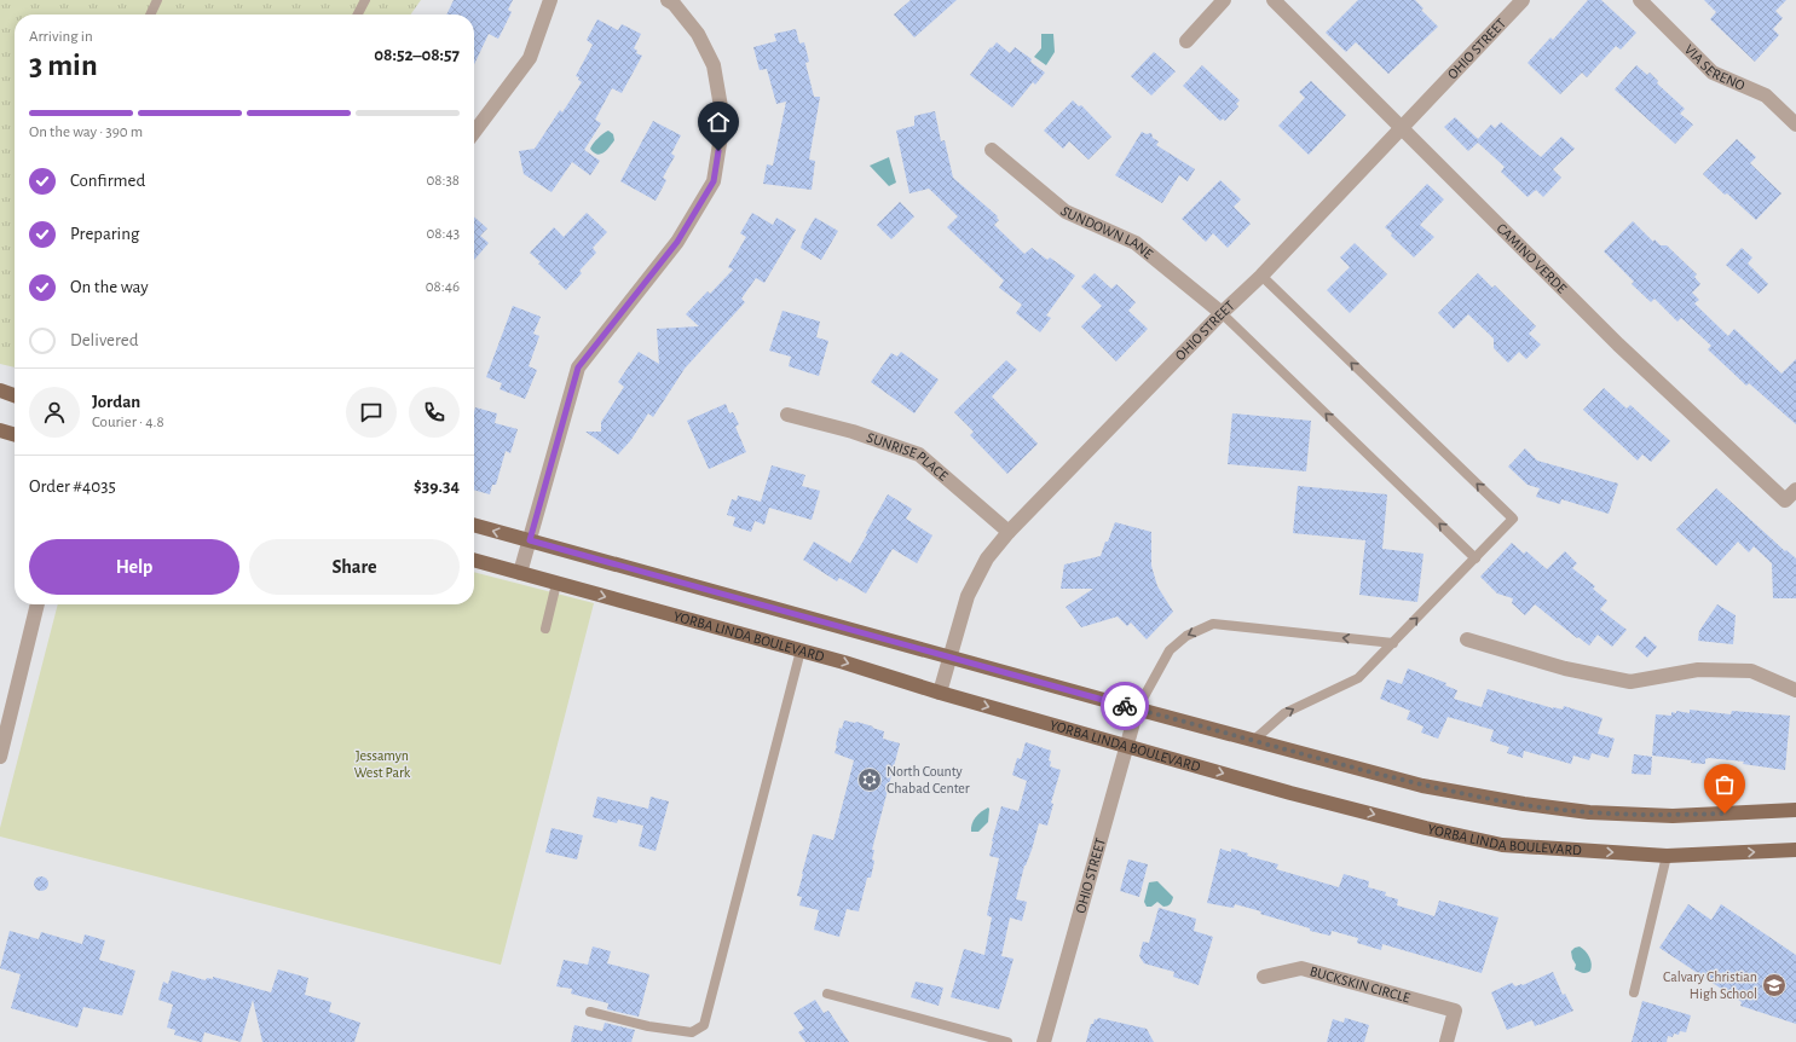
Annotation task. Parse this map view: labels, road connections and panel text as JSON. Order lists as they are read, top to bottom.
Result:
{
  "streets": {
    "main road": ["YORBA LINDA BOULEVARD"],
    "street": [
      "OHIO STREET",
      "VIA SERENO",
      "SUNDOWN LANE",
      "CAMINO VERDE",
      "SUNRISE PLACE",
      "BUCKSKIN CIRCLE"
    ]
  },
  "crossings": [
    ["OHIO STREET", "SUNDOWN LANE"],
    ["OHIO STREET", "CAMINO VERDE"],
    ["OHIO STREET", "SUNRISE PLACE"],
    ["OHIO STREET", "YORBA LINDA BOULEVARD"]
  ],
  "parks": ["Jessamyn West Park"],
  "places": {
    "synagogue": ["North County Chabad Center"],
    "school or university": ["Calvary Christian High School"]
  },
  "page": {
    "heading": ["3 min", "Arriving in", "08:52–08:57"],
    "panel": [
      "Jordan",
      "Courier · 4.8",
      "Order #4035",
      "$39.34"
    ],
    "bar": "On the way · 390 m",
    "list": [
      ["Confirmed", "08:38"],
      ["Preparing", "08:43"],
      ["On the way", "08:46"],
      "Delivered"
    ],
    "buttons": ["Help", "Share"]
  }
}
